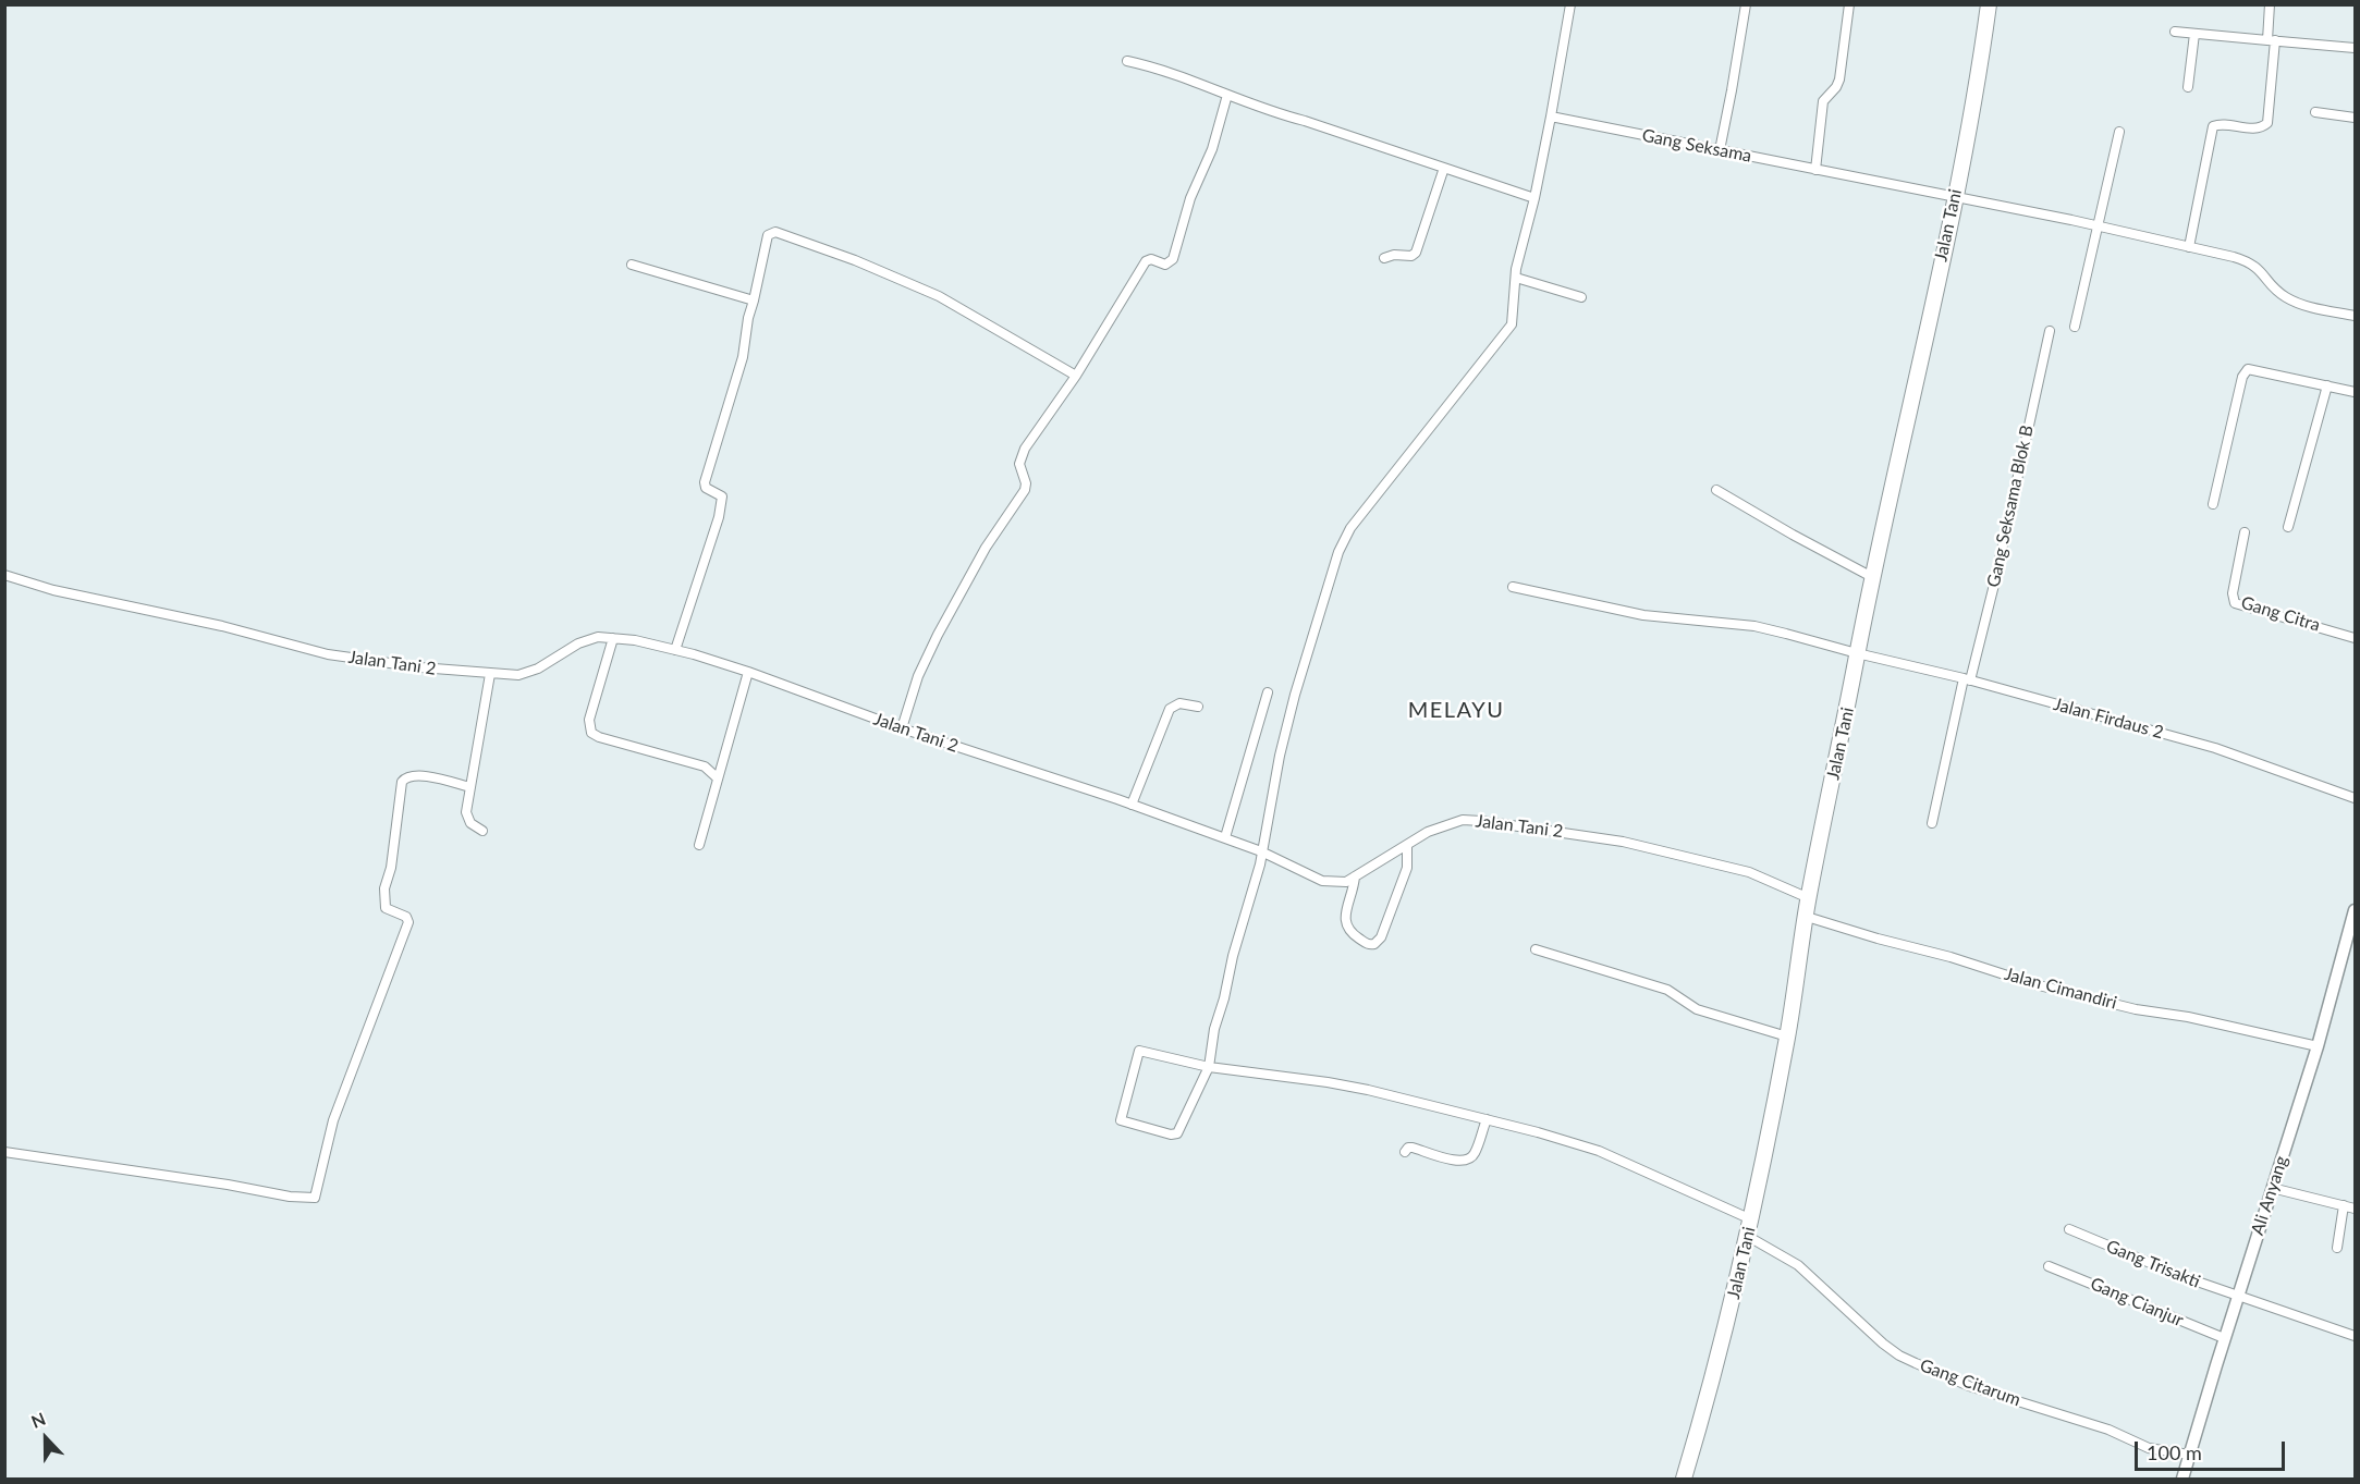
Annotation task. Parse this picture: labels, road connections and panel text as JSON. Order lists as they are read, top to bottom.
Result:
{
  "streets": {
    "highway": ["Jalan Tani"],
    "street": [
      "Gang Seksama",
      "Gang Seksama Blok B",
      "Gang Citra",
      "Jalan Tani 2",
      "Jalan Firdaus 2",
      "Jalan Cimandiri",
      "Ali Anyang",
      "Gang Trisakti",
      "Gang Cianjur",
      "Gang Citarum"
    ]
  },
  "crossings": [
    ["Gang Seksama", "Jalan Tani"],
    ["Jalan Tani", "Jalan Tani 2"],
    ["Jalan Tani", "Jalan Firdaus 2"],
    ["Jalan Tani", "Jalan Cimandiri"],
    ["Jalan Tani", "Gang Citarum"],
    ["Gang Seksama Blok B", "Jalan Firdaus 2"],
    ["Jalan Cimandiri", "Ali Anyang"],
    ["Ali Anyang", "Gang Trisakti"],
    ["Ali Anyang", "Gang Cianjur"],
    ["Ali Anyang", "Gang Citarum"]
  ],
  "districts": ["MELAYU"],
  "scale_bar": "100 m",
  "north": "top"
}
